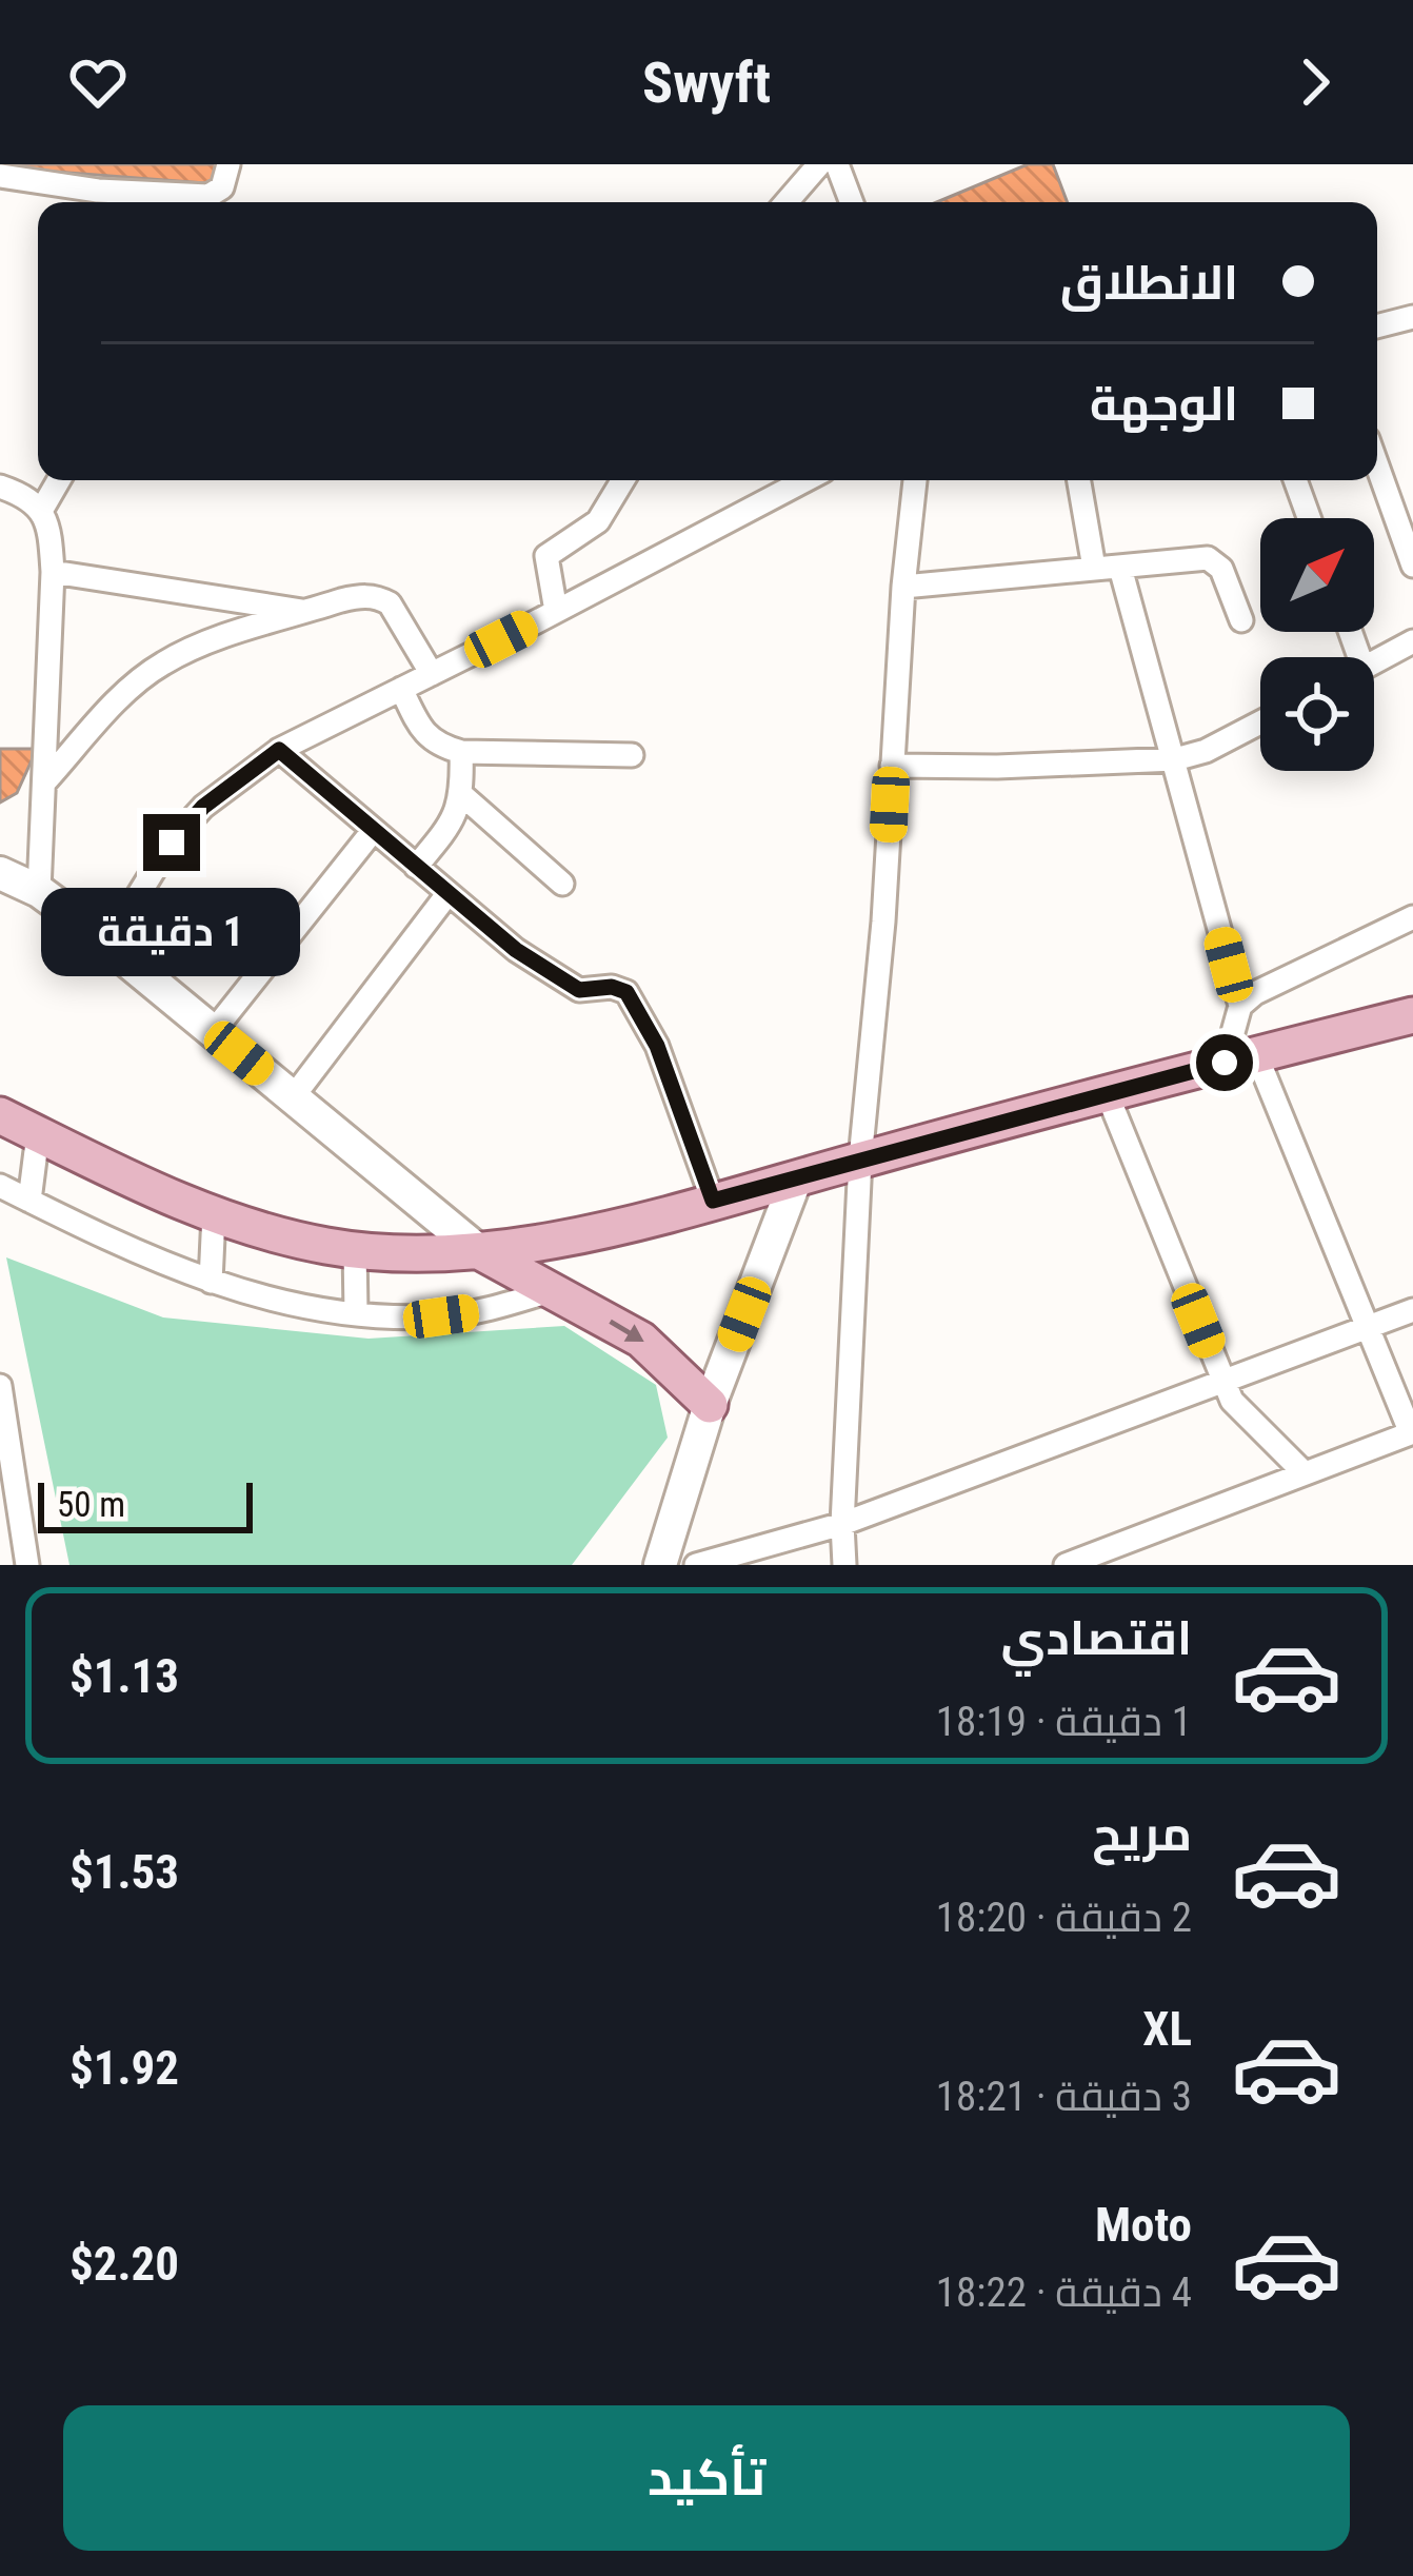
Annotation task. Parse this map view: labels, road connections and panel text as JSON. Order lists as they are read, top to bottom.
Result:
{
  "scale_bar": "50 m",
  "north": "top right",
  "page": {
    "header": "Swyft",
    "banner": ["الانطلاق", "الوجهة"],
    "bubble": "1 دقيقة",
    "scale": "50 m",
    "list": [
      {
        "name": "اقتصادي",
        "note": "1 دقيقة · 18:19",
        "value": "$1.13"
      },
      {
        "name": "مريح",
        "note": "2 دقيقة · 18:20",
        "value": "$1.53"
      },
      {
        "name": "XL",
        "note": "3 دقيقة · 18:21",
        "value": "$1.92"
      },
      {
        "name": "Moto",
        "note": "4 دقيقة · 18:22",
        "value": "$2.20"
      }
    ],
    "buttons": "تأكيد"
  }
}
